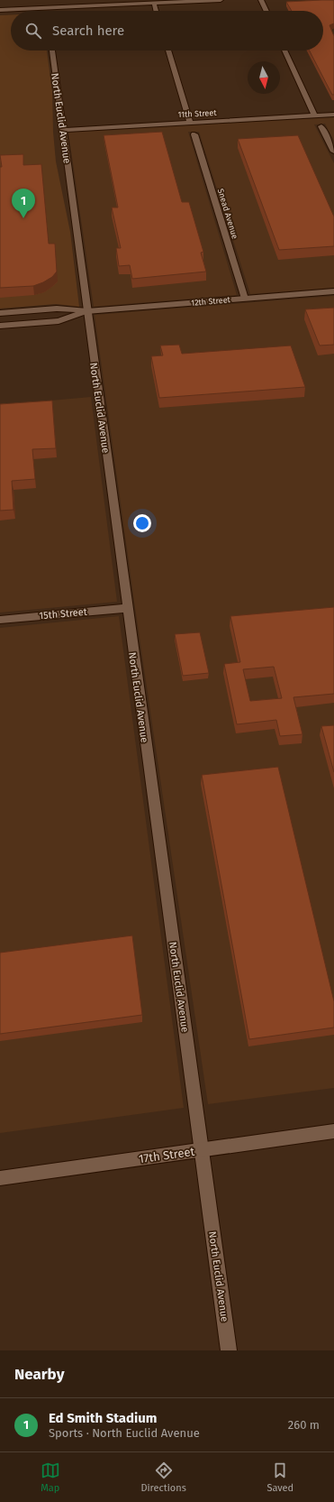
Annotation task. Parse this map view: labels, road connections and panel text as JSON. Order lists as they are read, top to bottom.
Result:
{
  "streets": {
    "street": [
      "11th Street",
      "North Euclid Avenue",
      "Snead Avenue",
      "12th Street",
      "15th Street",
      "17th Street"
    ]
  },
  "crossings": [
    ["11th Street", "North Euclid Avenue"],
    ["North Euclid Avenue", "12th Street"],
    ["North Euclid Avenue", "15th Street"],
    ["North Euclid Avenue", "17th Street"],
    ["Snead Avenue", "12th Street"]
  ],
  "north": "bottom",
  "page": {
    "search": "Search here",
    "pins": "1",
    "heading": "Nearby",
    "list": [
      {
        "mark": "1",
        "name": "Ed Smith Stadium",
        "note": "Sports · North Euclid Avenue",
        "value": "260 m"
      }
    ],
    "nav": ["Map", "Directions", "Saved"]
  }
}
